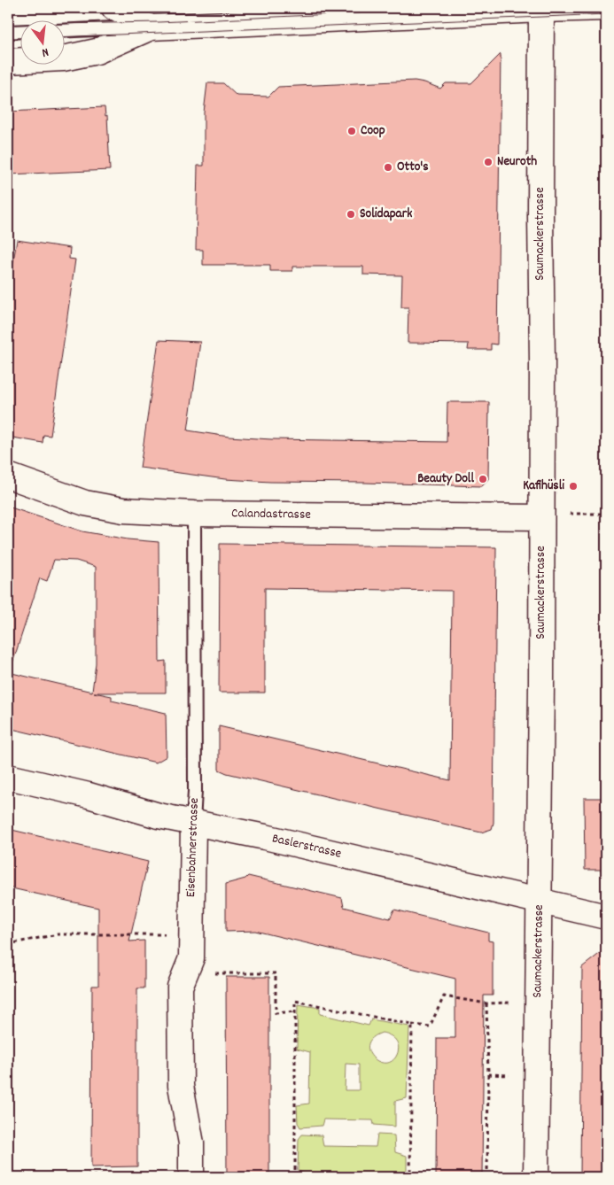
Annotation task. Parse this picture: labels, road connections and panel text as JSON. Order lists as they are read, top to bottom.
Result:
{
  "streets": {
    "street": [
      "Saumackerstrasse",
      "Calandastrasse",
      "Baslerstrasse",
      "Eisenbahnerstrasse"
    ]
  },
  "crossings": [
    ["Saumackerstrasse", "Calandastrasse"],
    ["Saumackerstrasse", "Baslerstrasse"],
    ["Calandastrasse", "Eisenbahnerstrasse"],
    ["Baslerstrasse", "Eisenbahnerstrasse"]
  ],
  "places": [
    "Coop",
    "Neuroth",
    "Otto's",
    "Solidapark",
    "Beauty Doll",
    "Kafihüsli"
  ],
  "north": "bottom"
}
